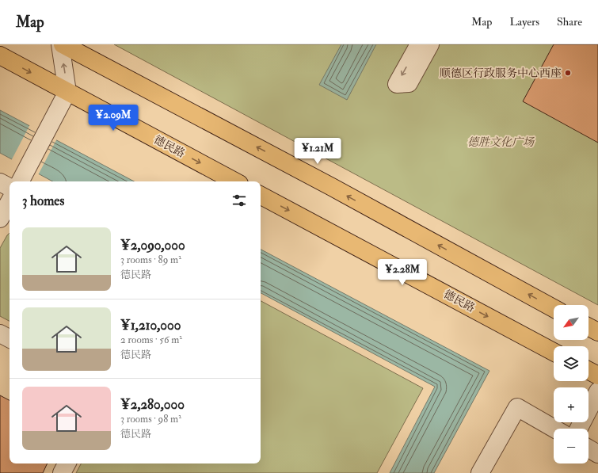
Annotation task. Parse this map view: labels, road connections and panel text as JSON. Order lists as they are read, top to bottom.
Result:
{
  "streets": {
    "main road": ["德民路"]
  },
  "parks": ["德胜文化广场"],
  "places": ["顺德区行政服务中心西座"],
  "north": "bottom left",
  "page": {
    "header": "Map",
    "nav": ["Map", "Layers", "Share"],
    "price": ["¥2.09M", "¥1.21M", "¥2.28M"],
    "heading": "3 homes",
    "list": [
      {
        "name": "¥2,090,000",
        "note": "3 rooms · 89 m² · 德民路"
      },
      {
        "name": "¥1,210,000",
        "note": "2 rooms · 56 m² · 德民路"
      },
      {
        "name": "¥2,280,000",
        "note": "3 rooms · 98 m² · 德民路"
      }
    ],
    "map_buttons": ["+", "−"]
  }
}
